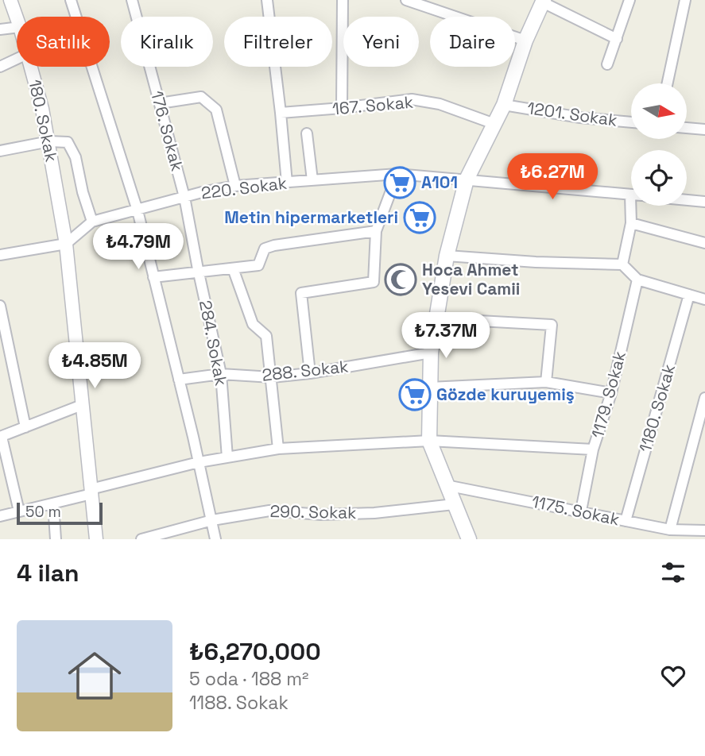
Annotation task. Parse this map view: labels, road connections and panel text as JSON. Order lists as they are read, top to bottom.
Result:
{
  "streets": {
    "street": [
      "167. Sokak",
      "1201. Sokak",
      "180. Sokak",
      "176. Sokak",
      "220. Sokak",
      "284. Sokak",
      "288. Sokak",
      "1179. Sokak",
      "1180. Sokak",
      "1175. Sokak",
      "290. Sokak"
    ]
  },
  "crossings": [
    ["180. Sokak", "220. Sokak"],
    ["176. Sokak", "220. Sokak"],
    ["176. Sokak", "284. Sokak"],
    ["220. Sokak", "284. Sokak"],
    ["284. Sokak", "288. Sokak"],
    ["1179. Sokak", "1175. Sokak"],
    ["1180. Sokak", "1175. Sokak"]
  ],
  "places": {
    "supermarket": ["A101", "Metin hipermarketleri", "Gözde kuruyemiş"],
    "mosque": ["Hoca Ahmet Yesevi Camii"]
  },
  "scale_bar": "50 m",
  "north": "right",
  "page": {
    "chip": [
      "Satılık",
      "Kiralık",
      "Filtreler",
      "Yeni",
      "Daire"
    ],
    "price": [
      "₺6.27M",
      "₺4.79M",
      "₺7.37M",
      "₺4.85M"
    ],
    "scale": "50 m",
    "heading": "4 ilan",
    "list": [
      {
        "name": "₺6,270,000",
        "note": "5 oda · 188 m² · 1188. Sokak"
      }
    ]
  }
}
